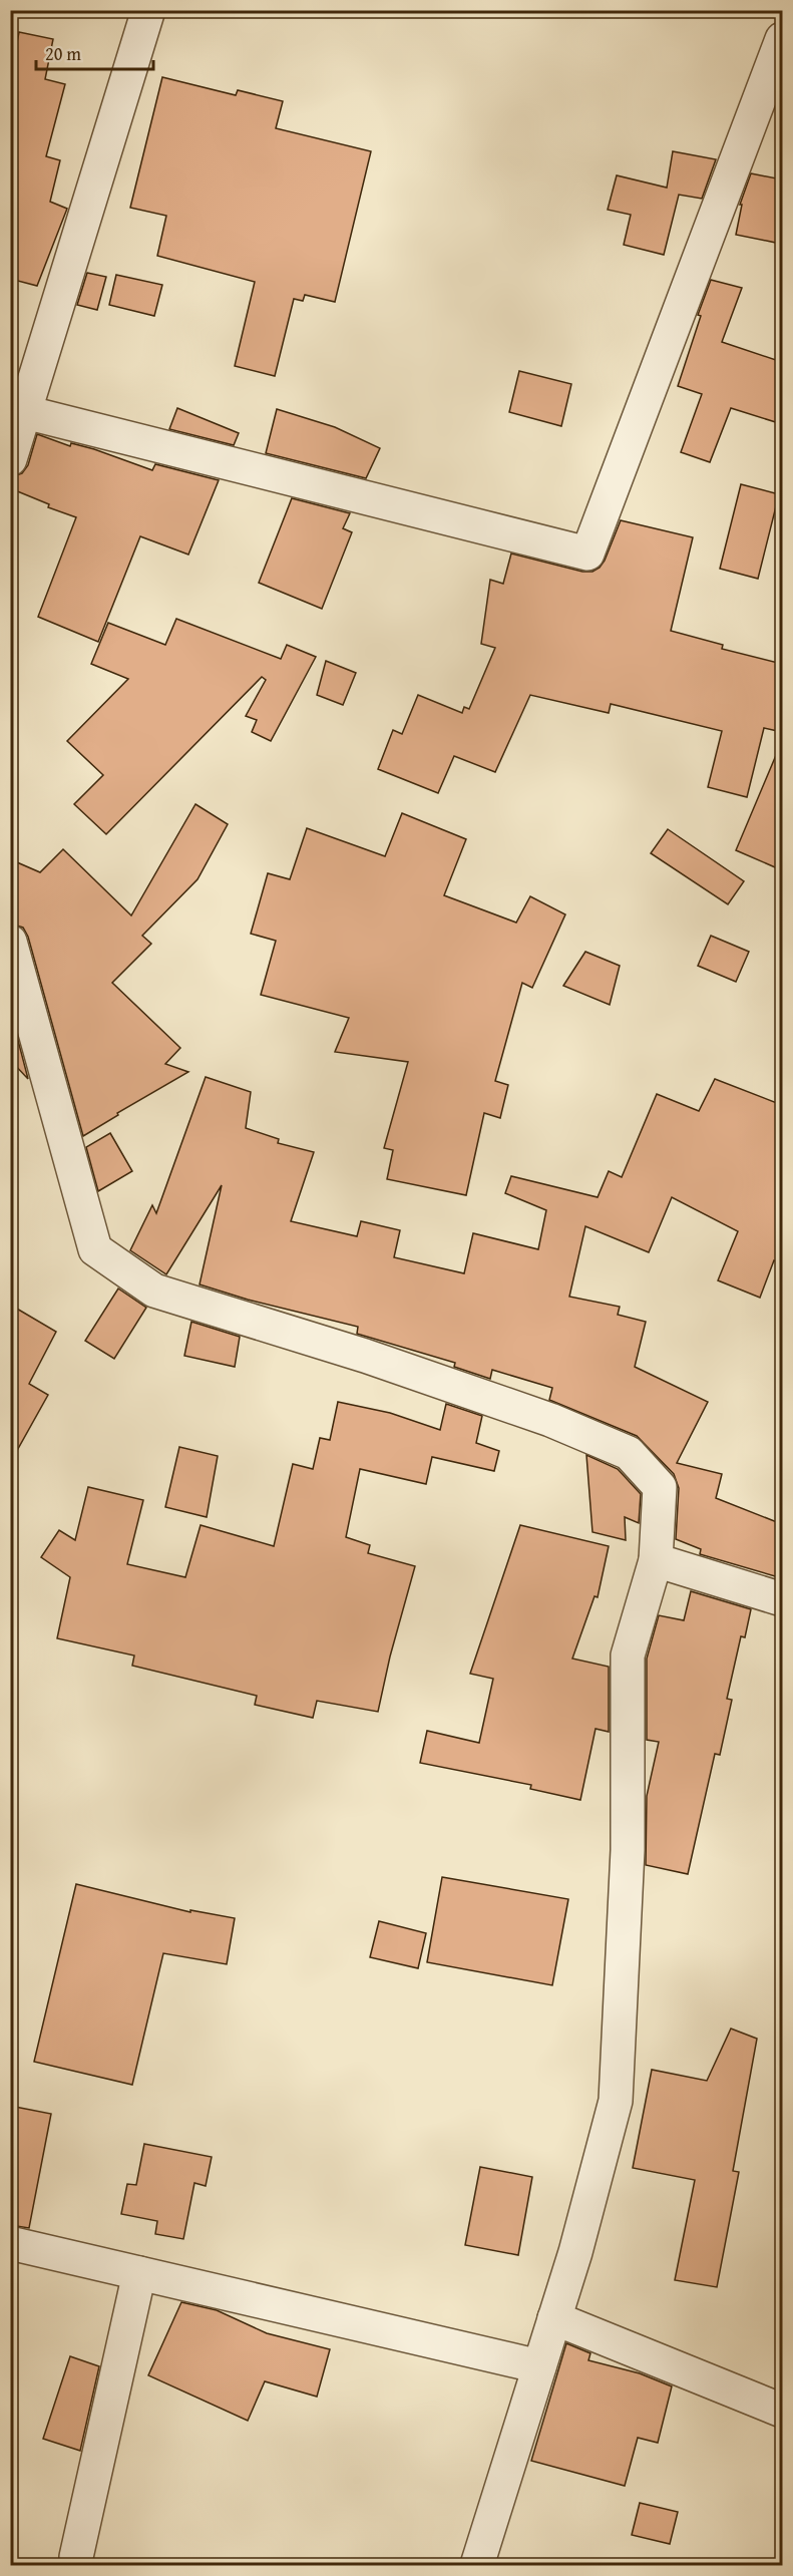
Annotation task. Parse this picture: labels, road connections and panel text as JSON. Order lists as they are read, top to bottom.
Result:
{
  "scale_bar": "20 m"
}
